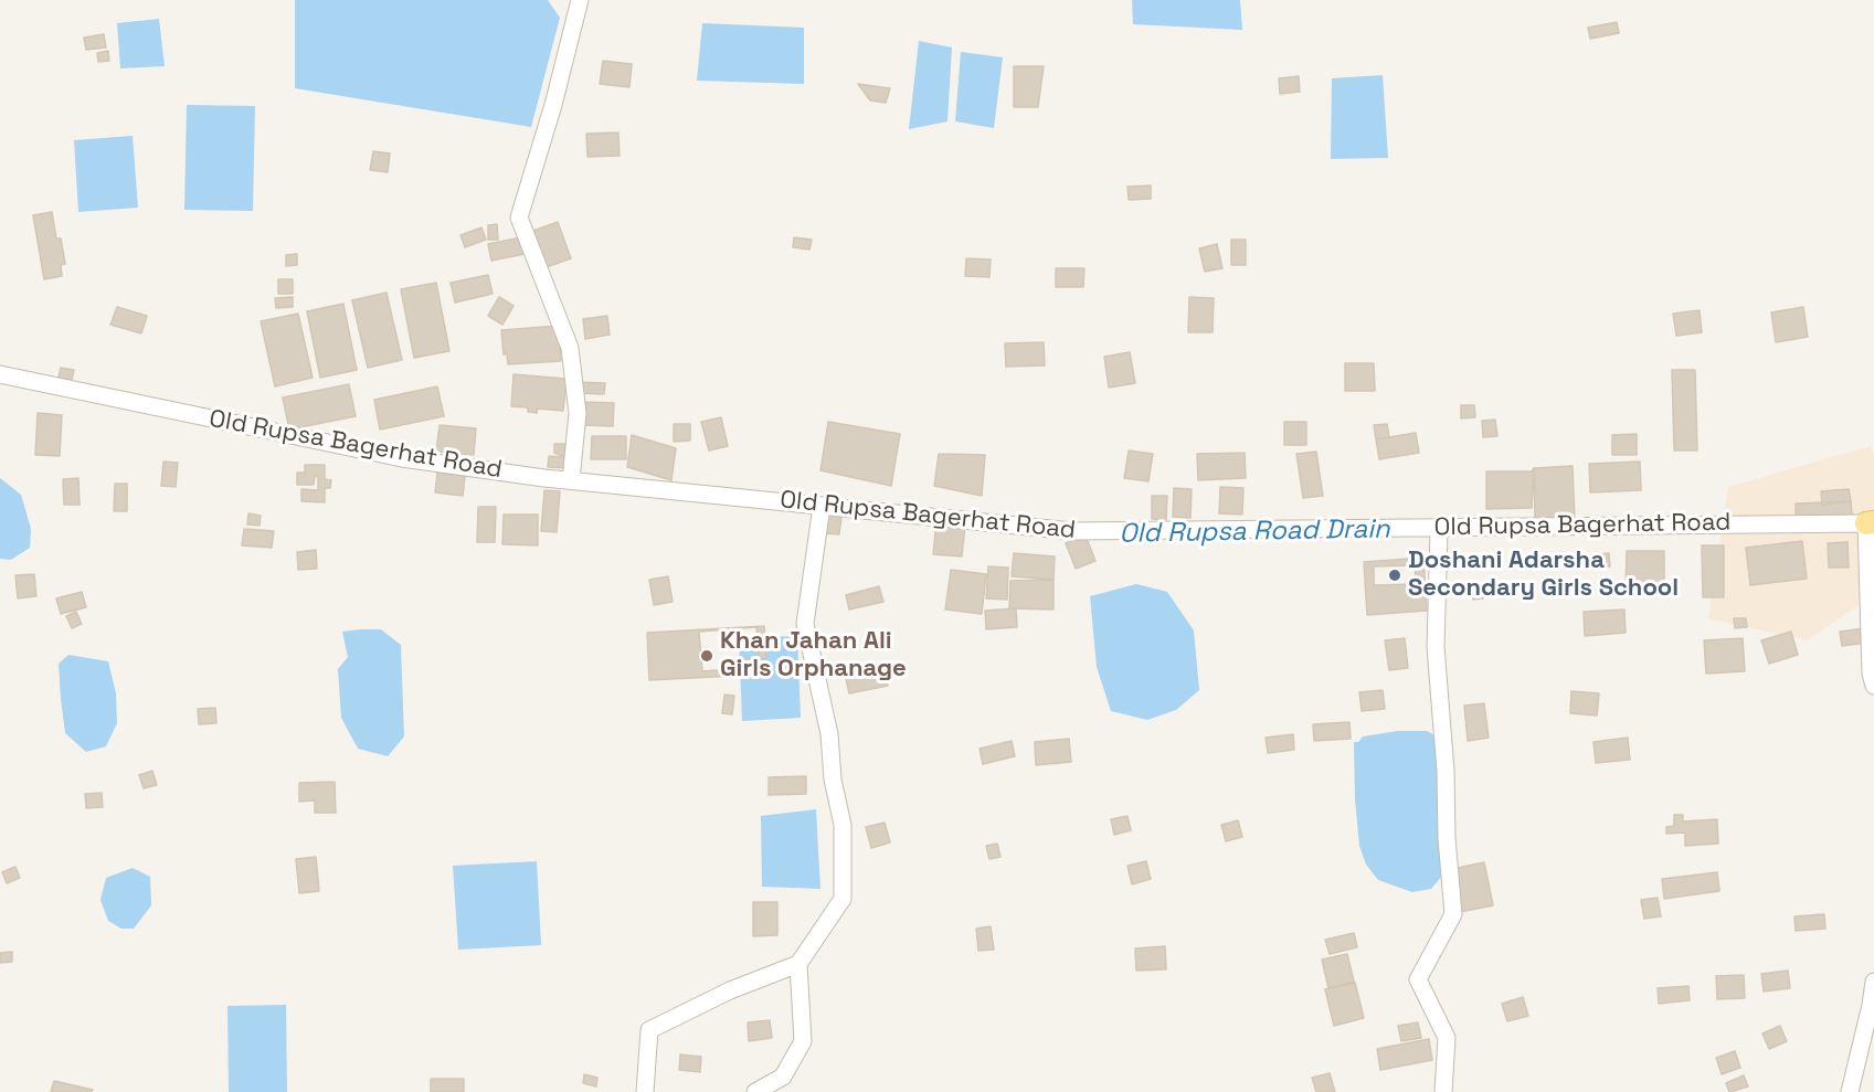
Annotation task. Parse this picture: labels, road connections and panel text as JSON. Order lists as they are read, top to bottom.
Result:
{
  "streets": {
    "street": ["Old Rupsa Bagerhat Road"]
  },
  "water": ["Old Rupsa Road Drain"],
  "places": ["Doshani Adarsha Secondary Girls School", "Khan Jahan Ali Girls Orphanage"]
}
